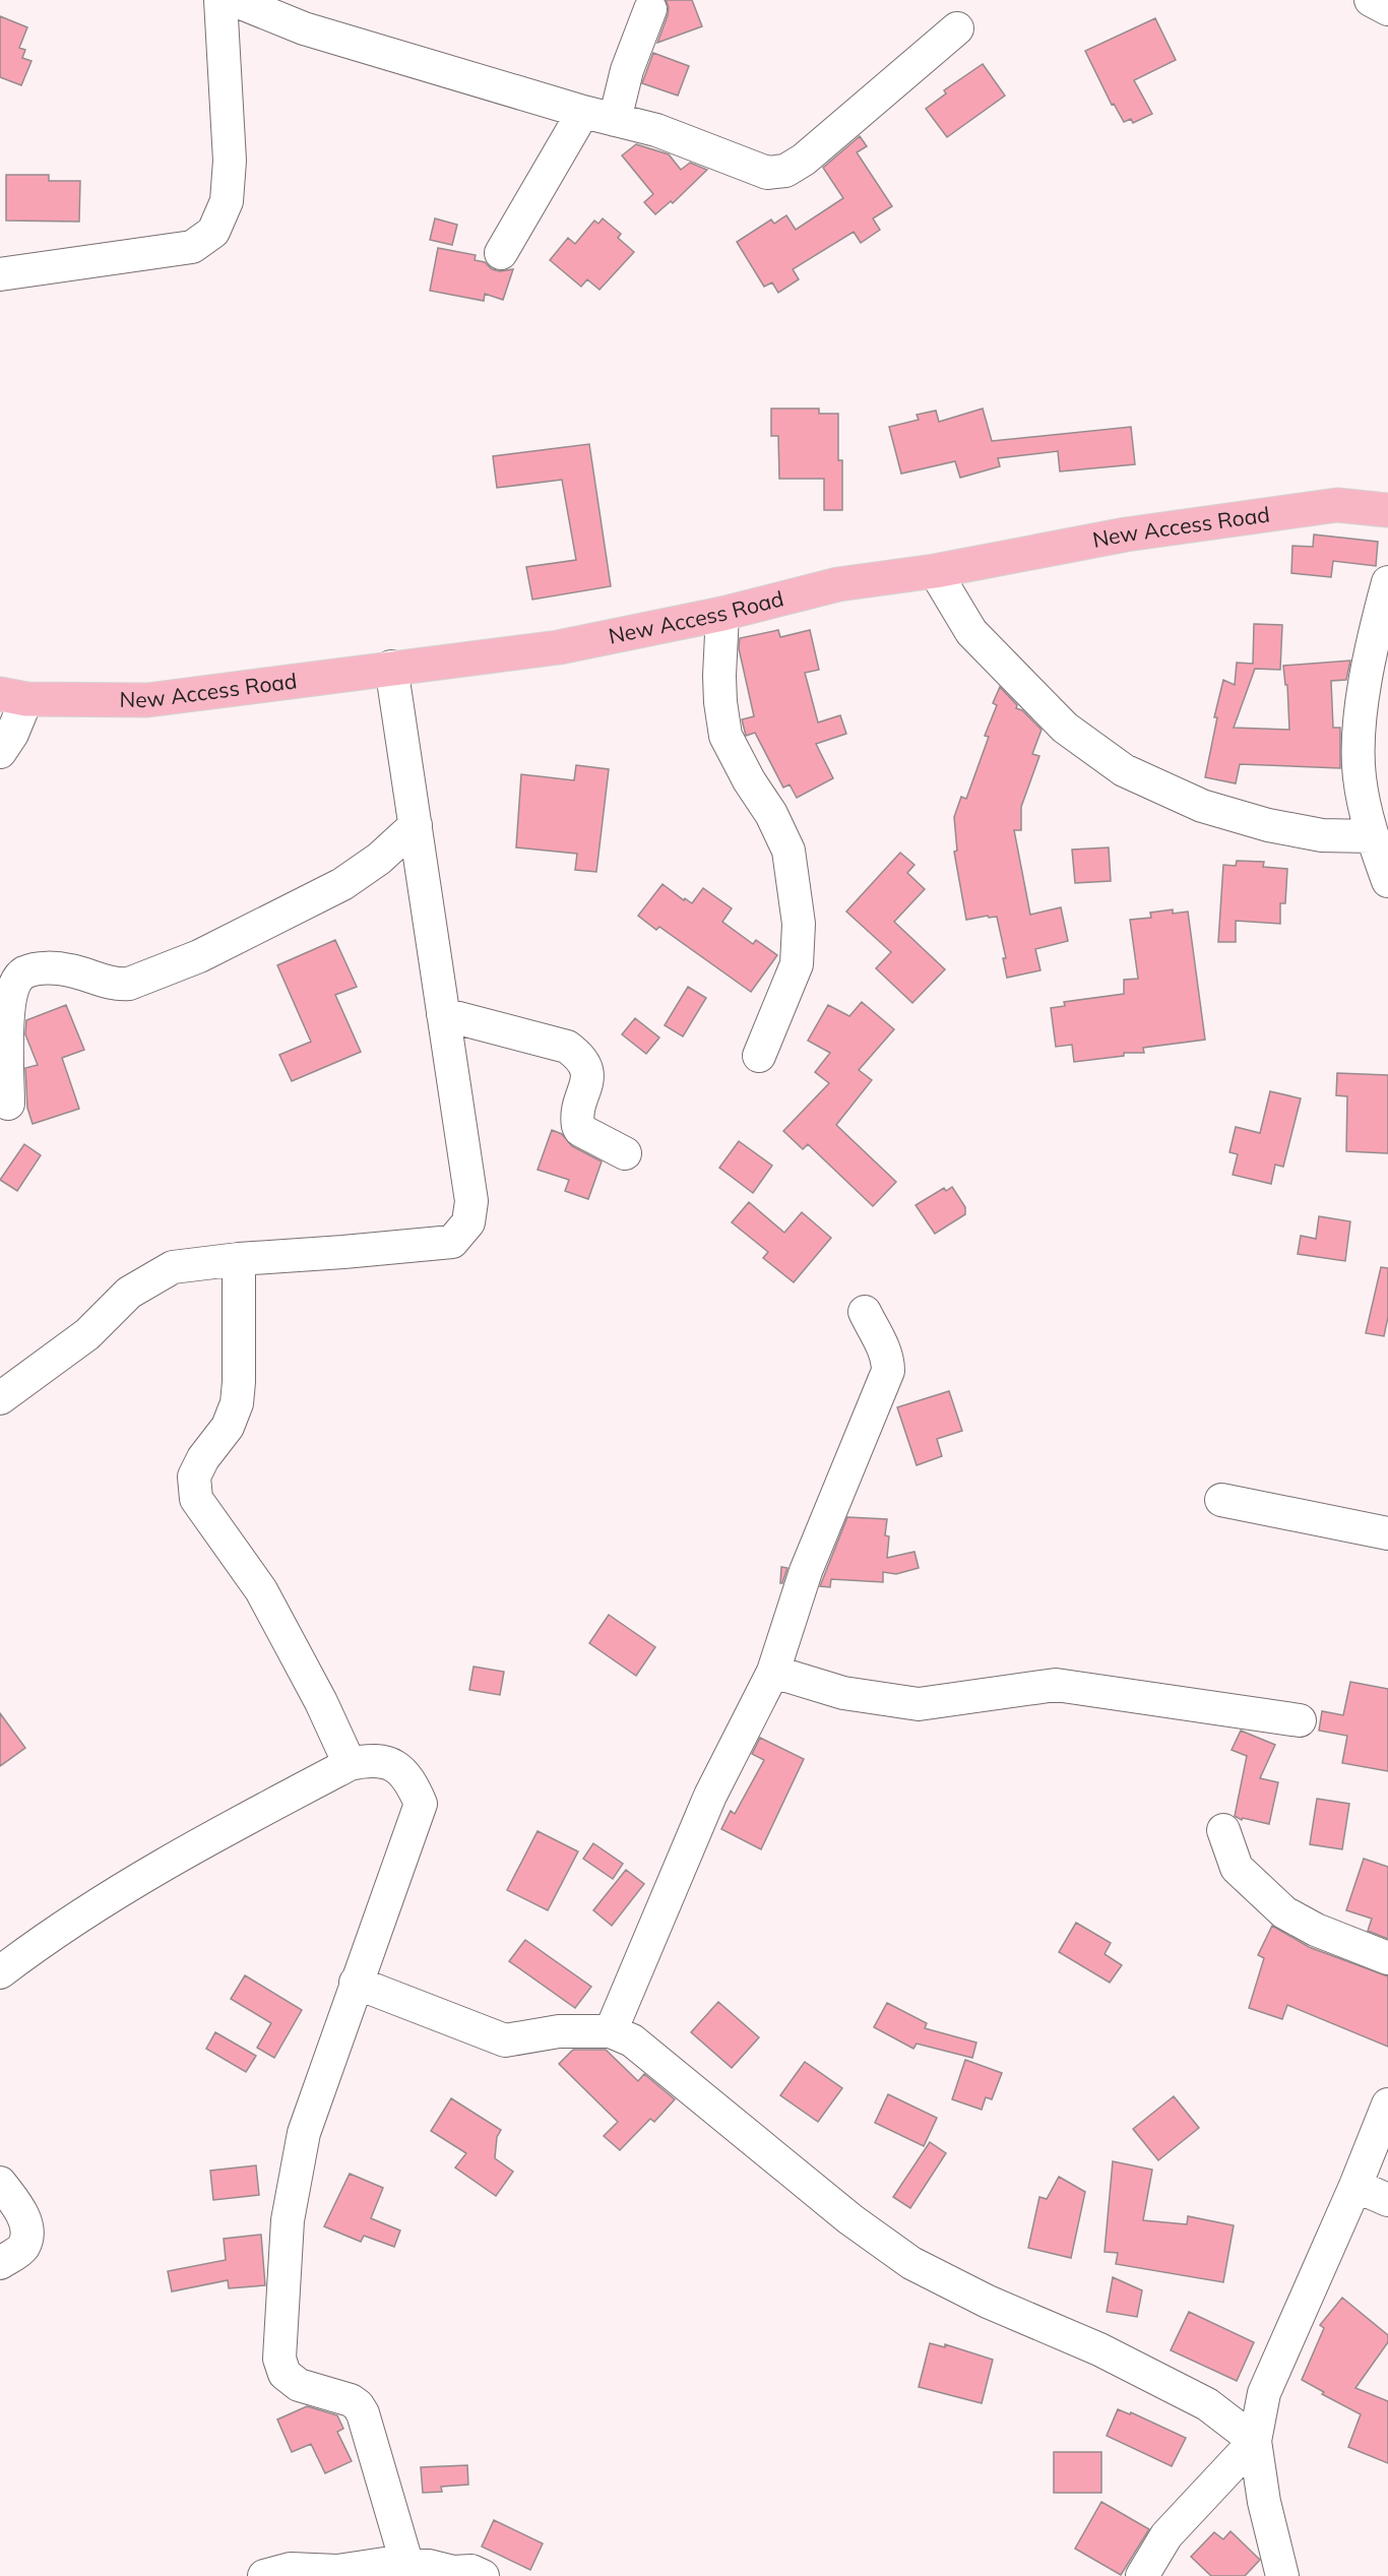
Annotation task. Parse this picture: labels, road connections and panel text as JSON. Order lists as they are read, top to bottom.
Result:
{
  "streets": {
    "main road": ["New Access Road"]
  }
}
